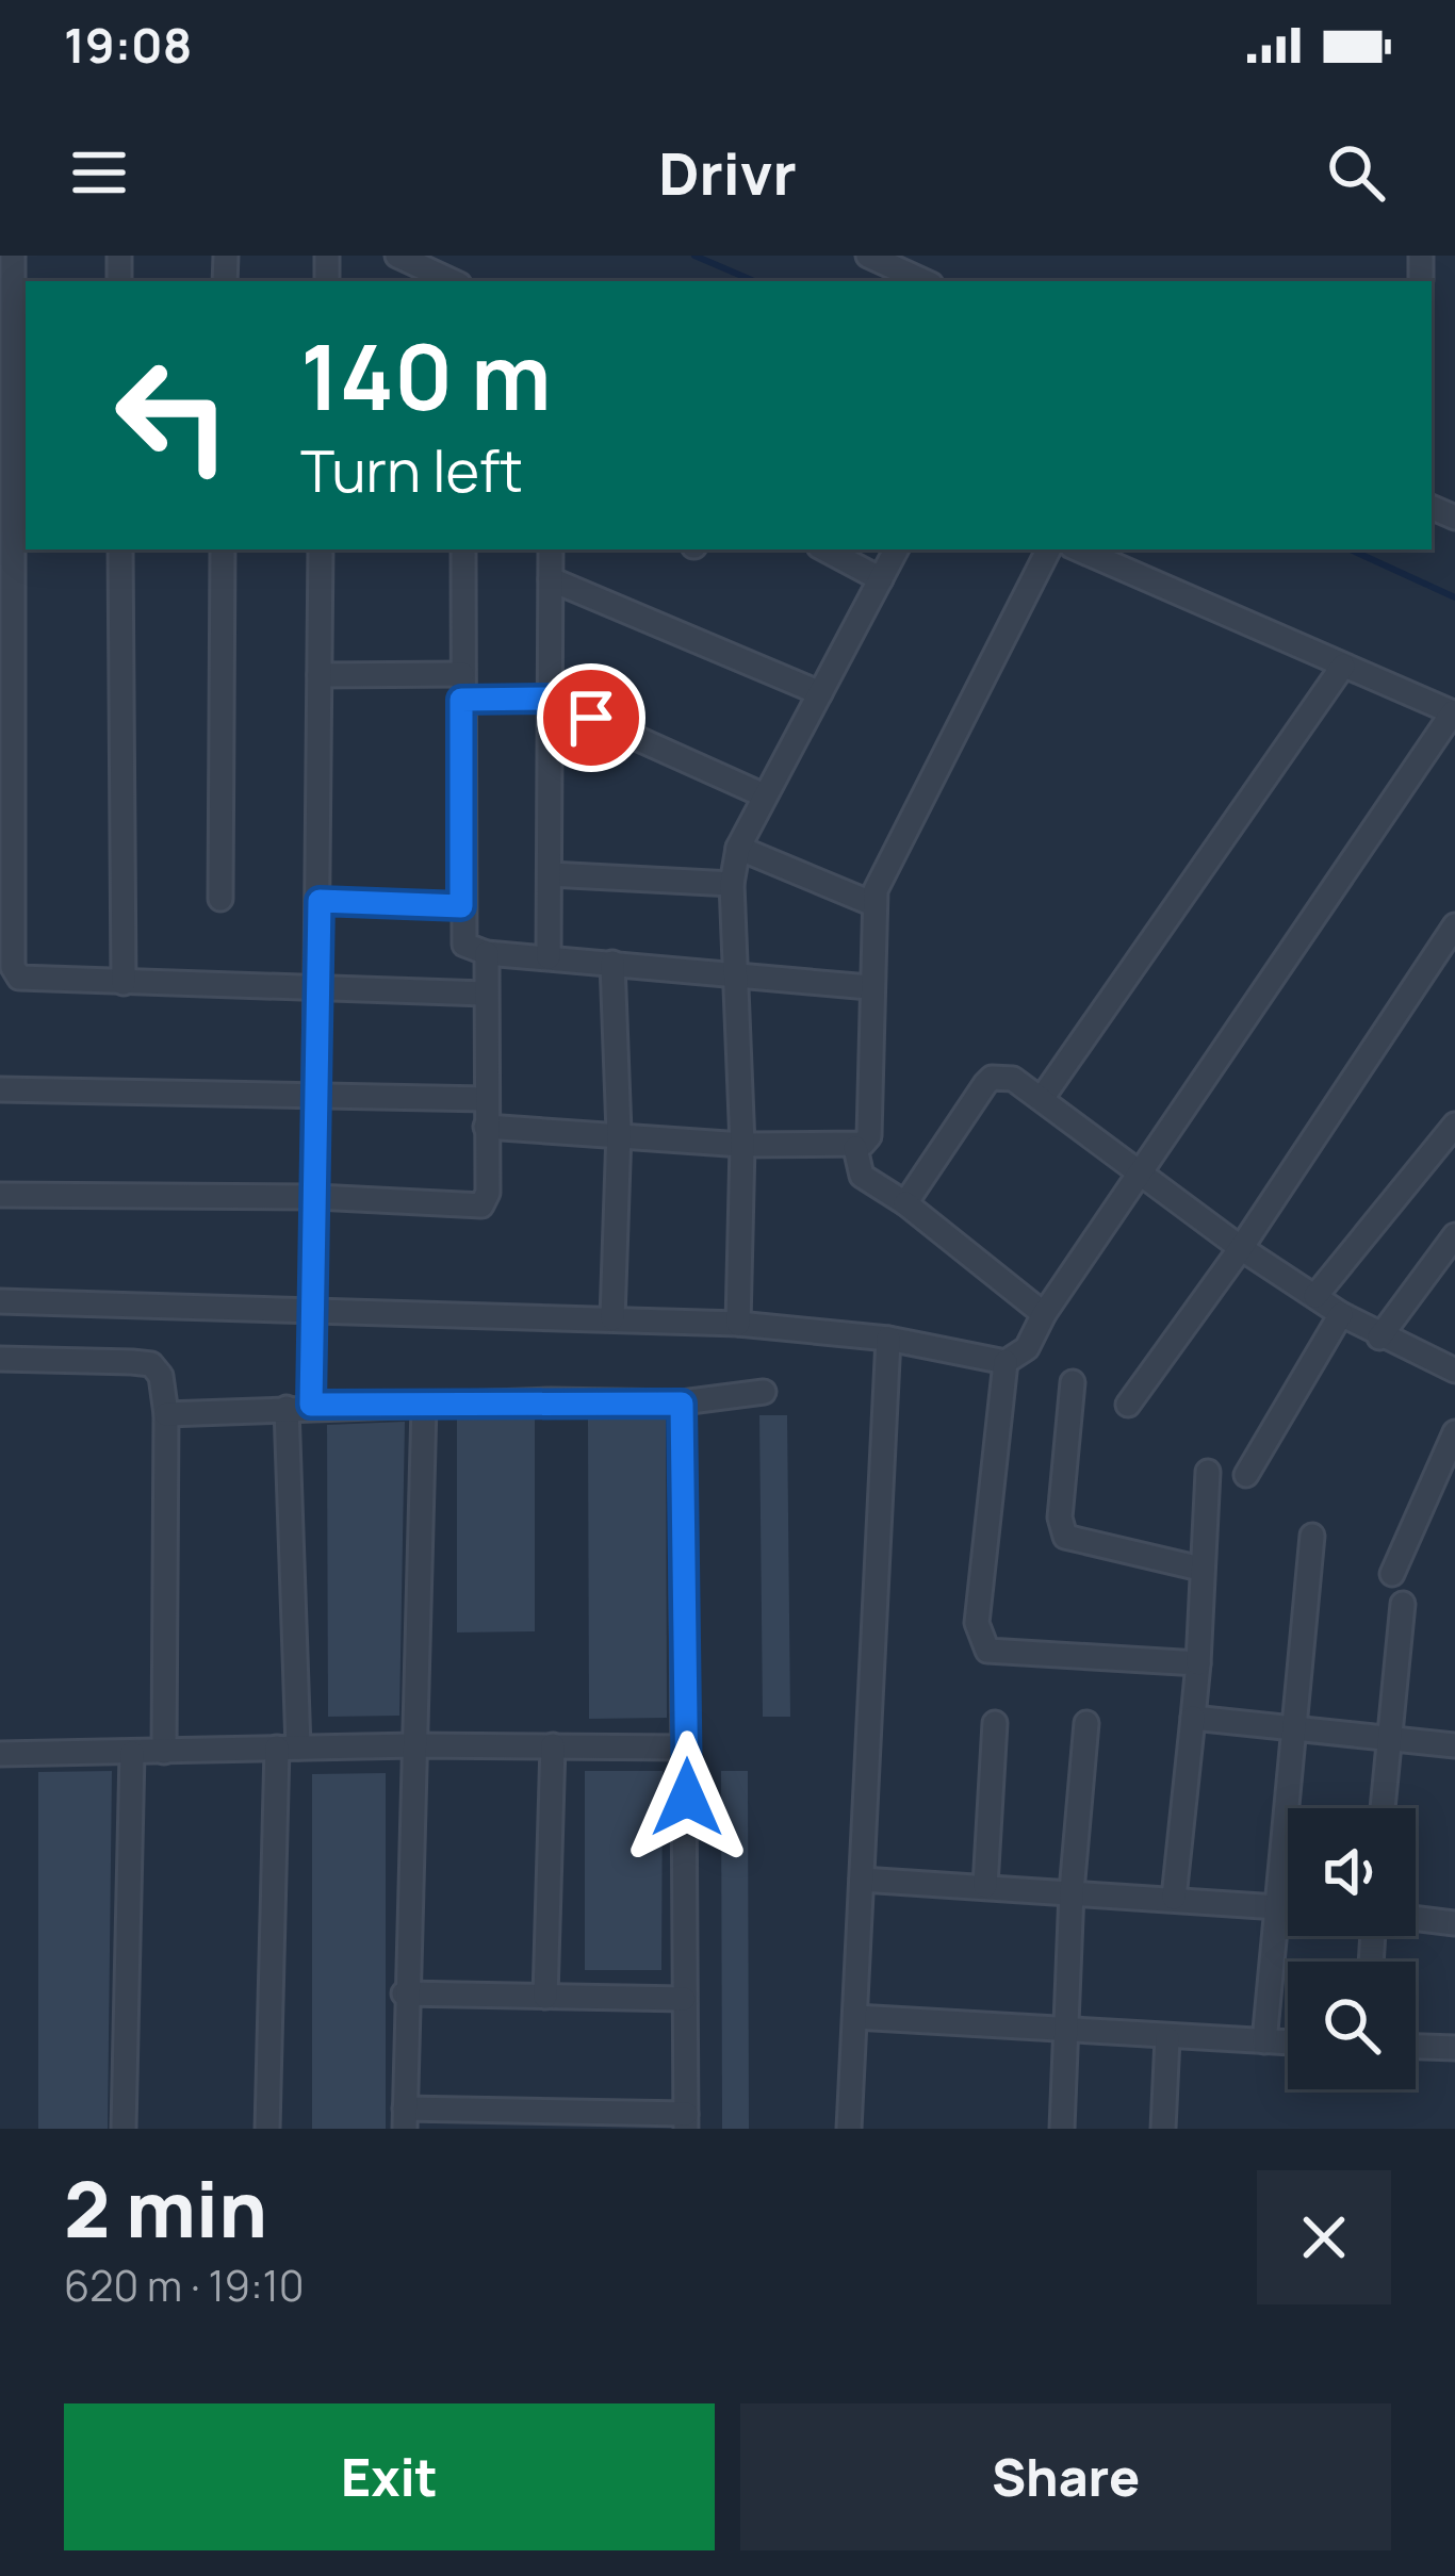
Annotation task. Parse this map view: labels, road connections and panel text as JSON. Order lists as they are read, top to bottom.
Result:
{
  "page": {
    "status": "19:08",
    "header": "Drivr",
    "turn": ["140 m", "Turn left"],
    "heading": ["2 min", "620 m · 19:10"],
    "buttons": ["Exit", "Share"]
  }
}
